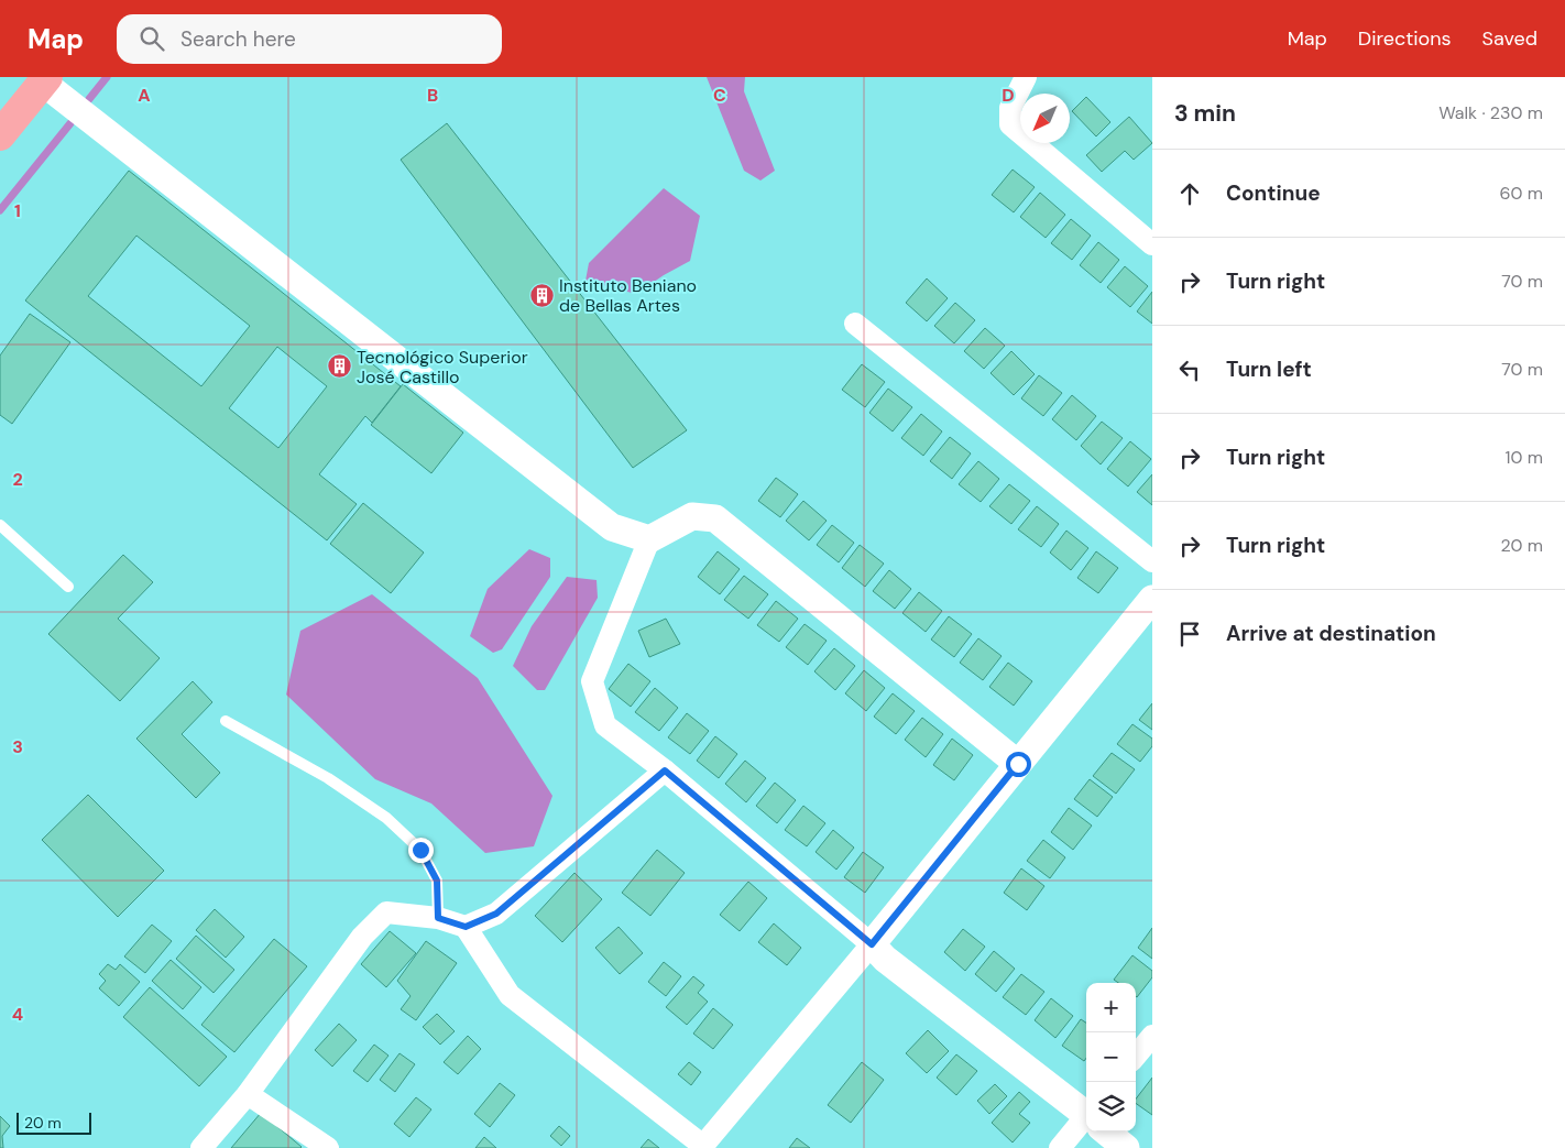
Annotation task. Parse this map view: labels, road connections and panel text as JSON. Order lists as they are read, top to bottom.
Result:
{
  "places": {
    "building": ["Instituto Beniano de Bellas Artes", "Tecnológico Superior José Castillo"]
  },
  "scale_bar": "20 m",
  "north": "bottom left",
  "page": {
    "header": "Map",
    "search": "Search here",
    "nav": ["Map", "Directions", "Saved"],
    "heading": ["3 min", "Walk · 230 m"],
    "list": [
      ["Continue", "60 m"],
      ["Turn right", "70 m"],
      ["Turn left", "70 m"],
      ["Turn right", "10 m"],
      ["Turn right", "20 m"],
      "Arrive at destination"
    ],
    "map_buttons": ["+", "−"],
    "scale": "20 m"
  },
  "grid": {
    "columns": [
      "A",
      "B",
      "C",
      "D"
    ],
    "rows": [
      "1",
      "2",
      "3",
      "4"
    ]
  }
}
